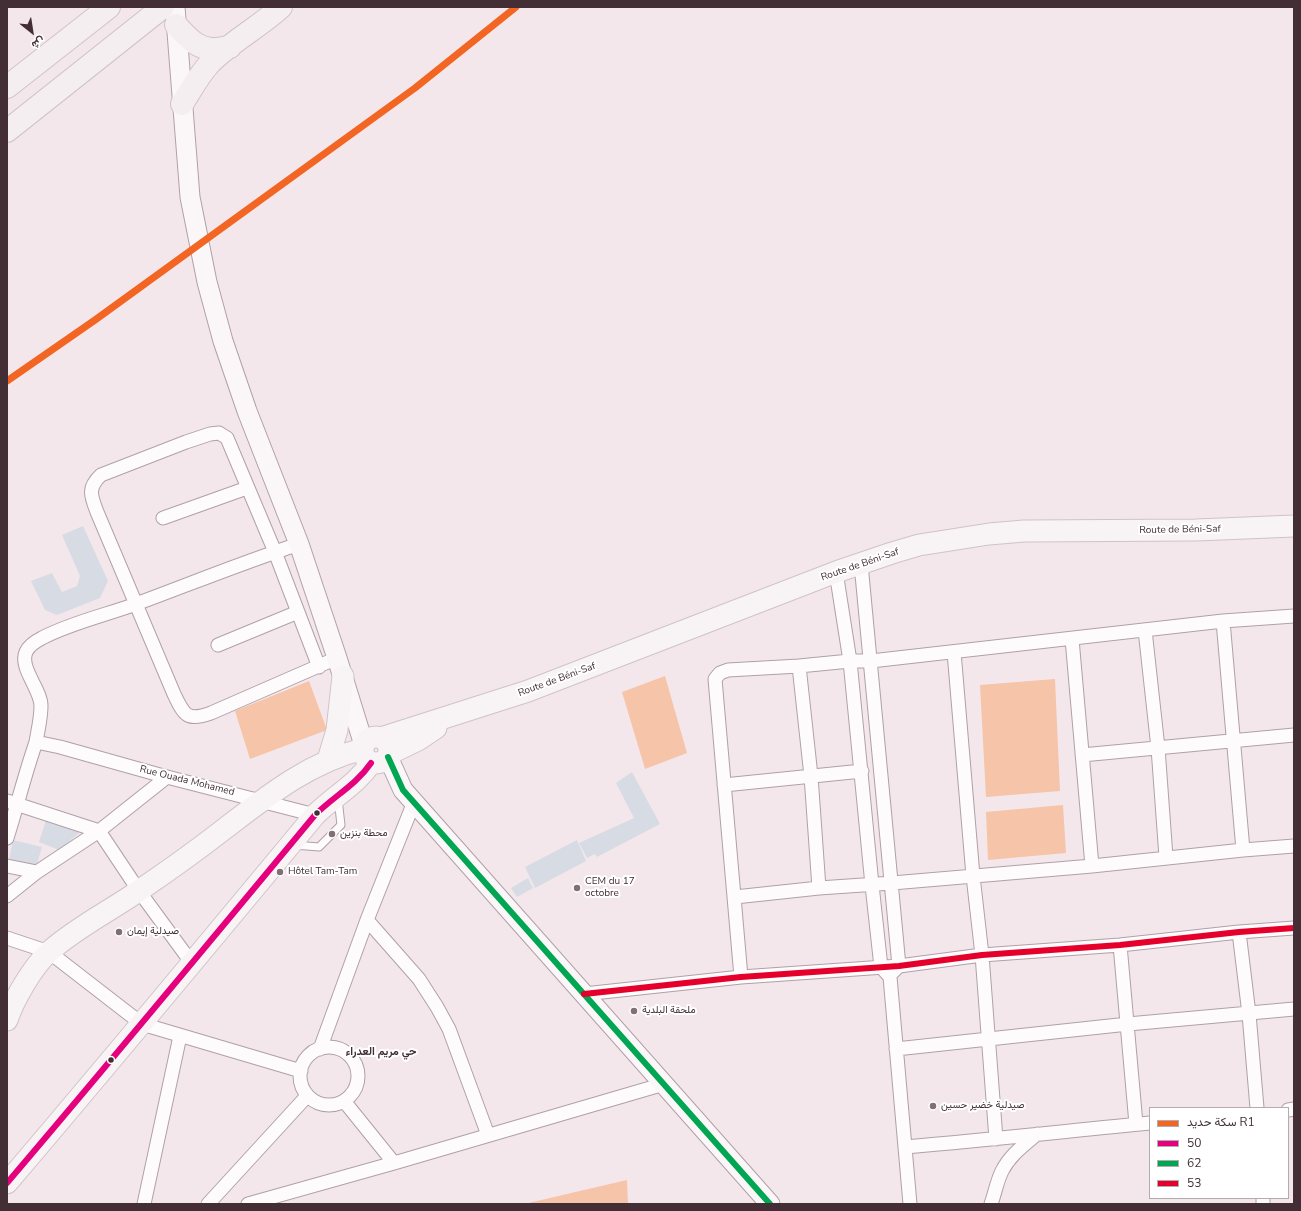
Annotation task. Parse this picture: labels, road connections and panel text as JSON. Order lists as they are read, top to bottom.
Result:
{
  "streets": {
    "main road": ["Route de Béni-Saf"],
    "street": ["Rue Ouada Mohamed"]
  },
  "districts": ["حي مريم العدراء"],
  "places": [
    "محطة بنزين",
    "Hôtel Tam-Tam",
    "CEM du 17 octobre",
    "صيدلية إيمان",
    "ملحقة البلدية",
    "صيدلية خضير حسين"
  ],
  "lines": [
    "rail line R1",
    "transit line 62",
    "transit line 50",
    "transit line 53"
  ],
  "legend": [
    "سكة حديد R1",
    "50",
    "62",
    "53"
  ],
  "north": "bottom right"
}
